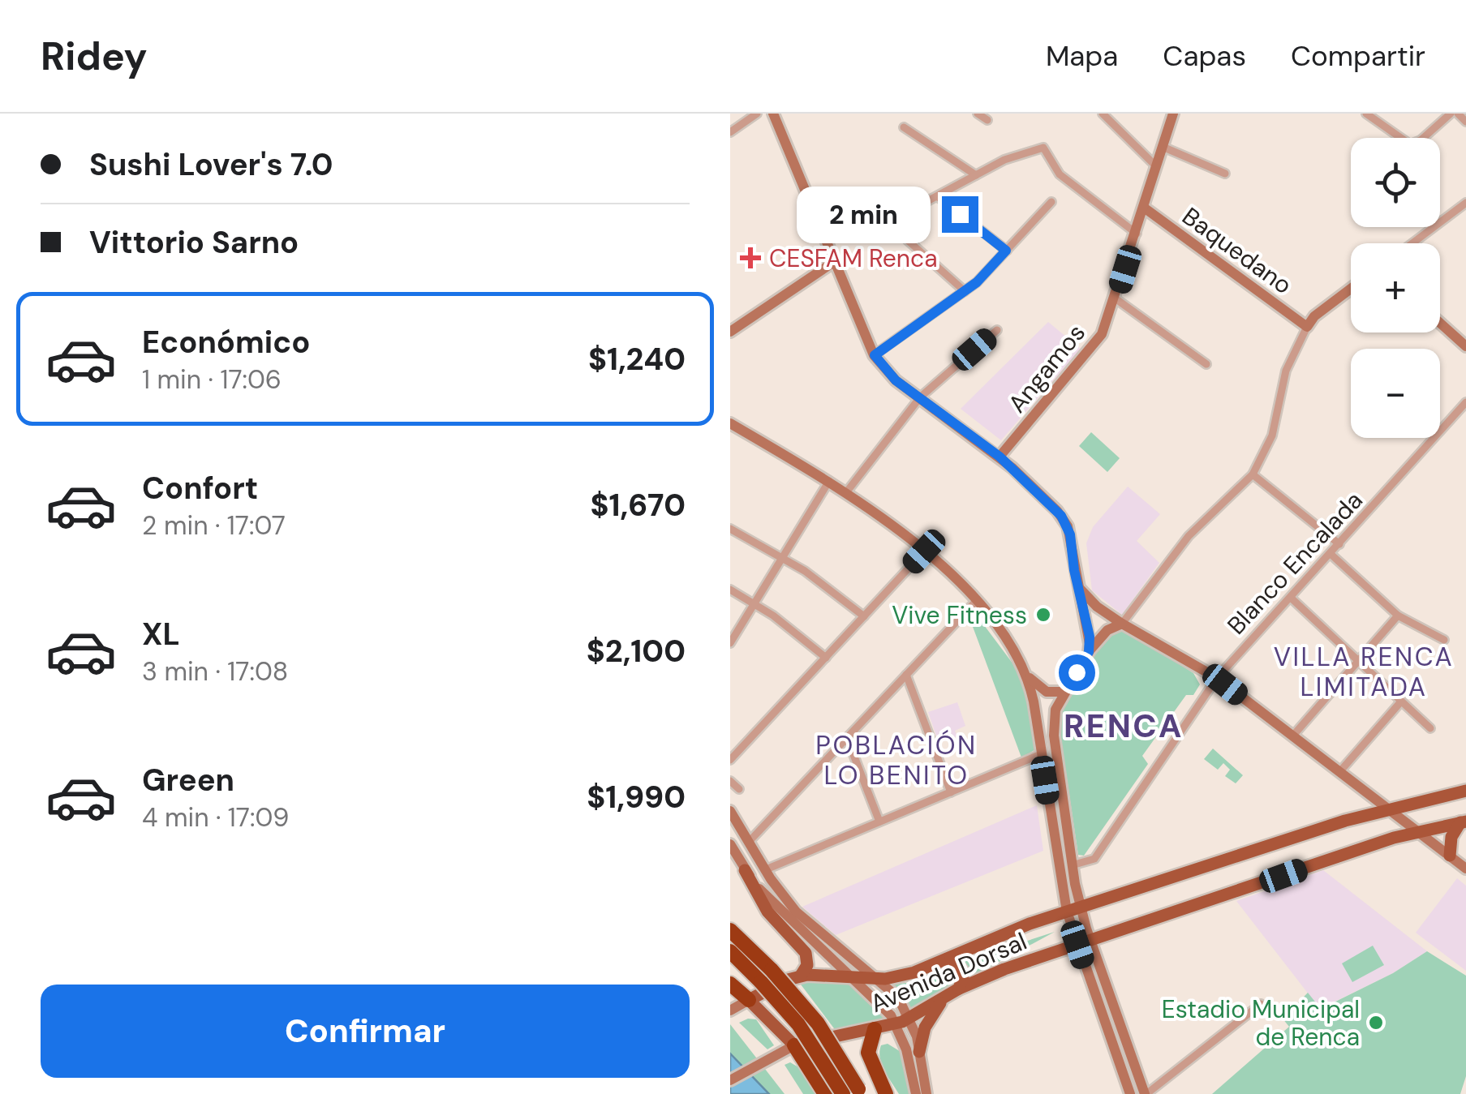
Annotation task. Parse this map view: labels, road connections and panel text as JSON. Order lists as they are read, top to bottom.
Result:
{
  "streets": {
    "main road": ["Baquedano", "Angamos", "Avenida Dorsal"],
    "street": ["Blanco Encalada"]
  },
  "crossings": [
    ["Baquedano", "Angamos"]
  ],
  "districts": ["VILLA RENCA LIMITADA", "RENCA", "POBLACIÓN LO BENITO"],
  "places": {
    "health": ["CESFAM Renca"],
    "other": ["Vive Fitness", "Estadio Municipal de Renca"]
  },
  "page": {
    "header": "Ridey",
    "nav": ["Mapa", "Capas", "Compartir"],
    "banner": ["Sushi Lover's 7.0", "Vittorio Sarno"],
    "map_buttons": ["+", "−"],
    "bubble": "2 min",
    "list": [
      {
        "name": "Económico",
        "note": "1 min · 17:06",
        "value": "$1,240"
      },
      {
        "name": "Confort",
        "note": "2 min · 17:07",
        "value": "$1,670"
      },
      {
        "name": "XL",
        "note": "3 min · 17:08",
        "value": "$2,100"
      },
      {
        "name": "Green",
        "note": "4 min · 17:09",
        "value": "$1,990"
      }
    ],
    "buttons": "Confirmar"
  }
}
